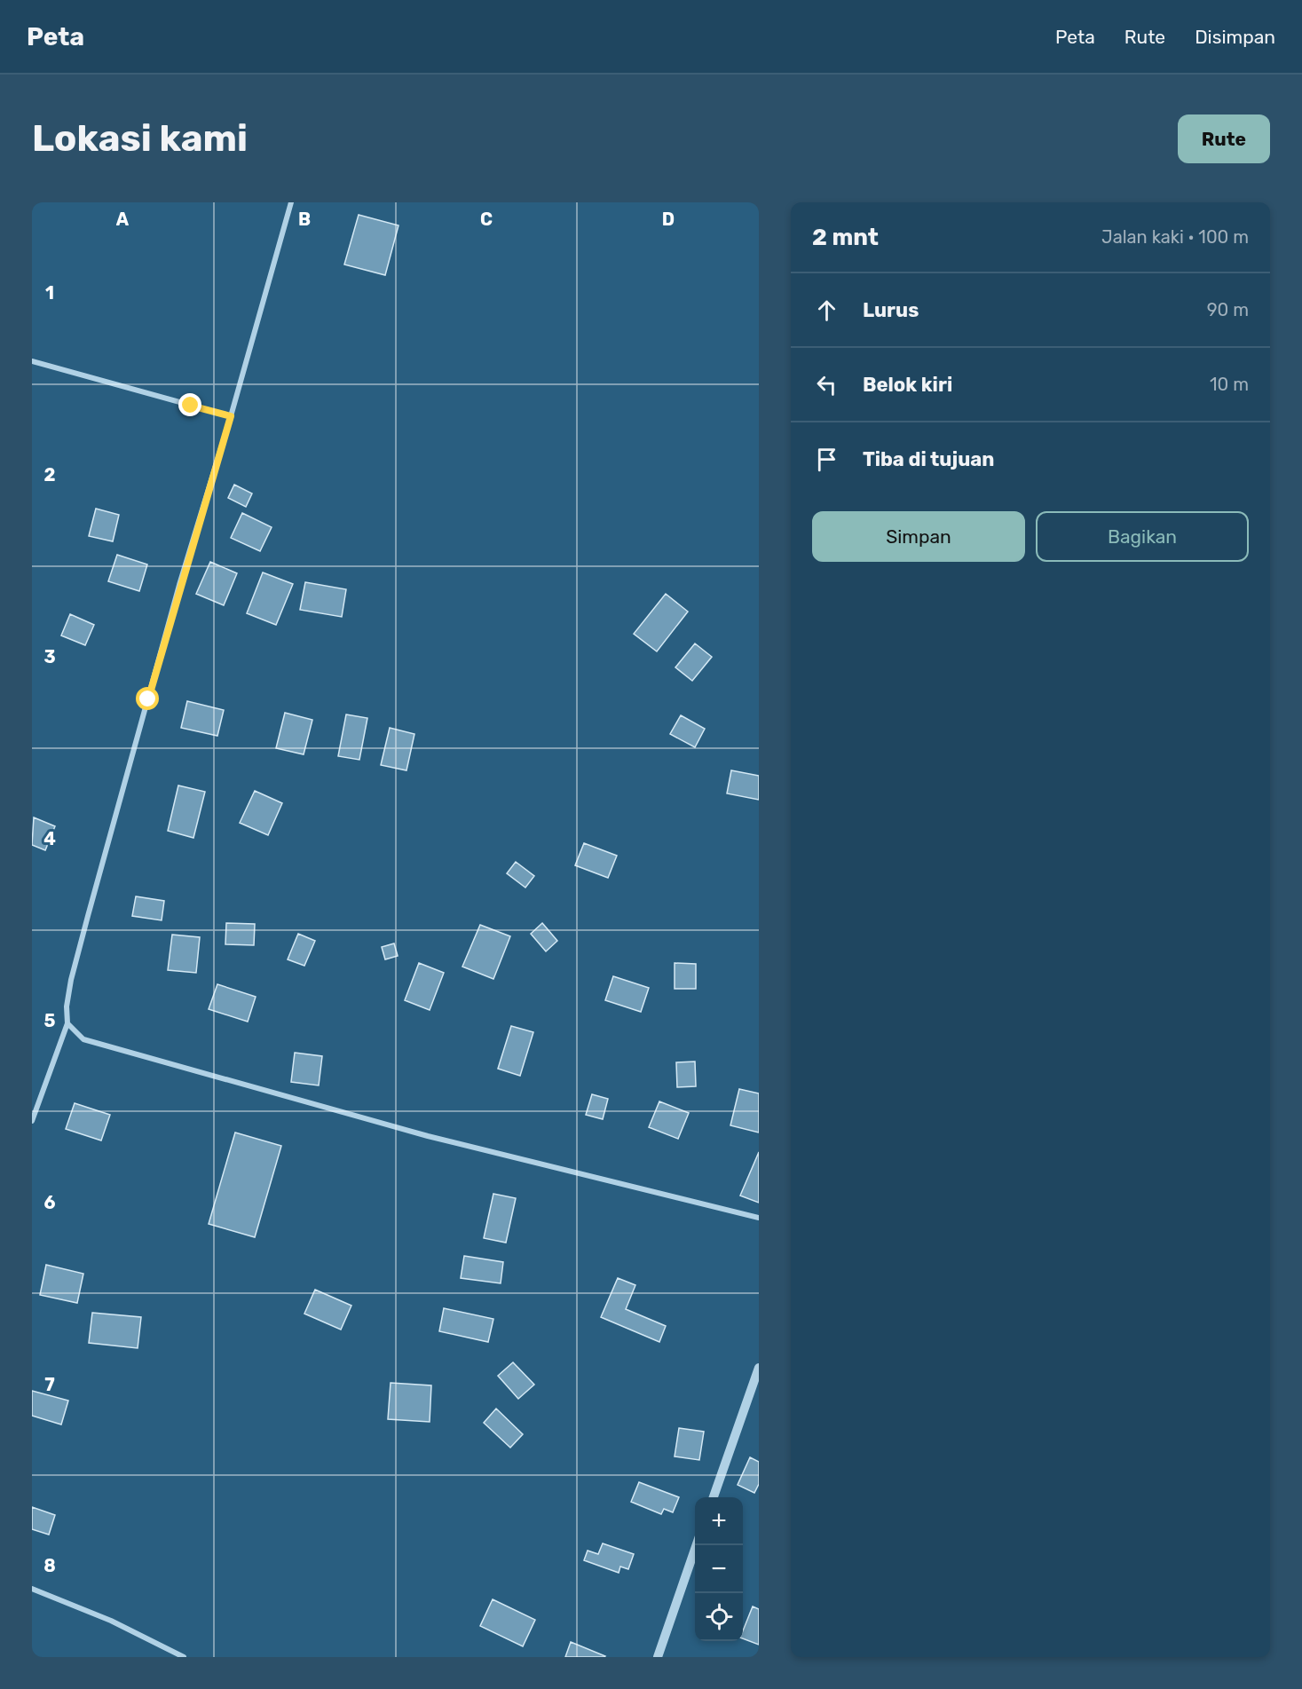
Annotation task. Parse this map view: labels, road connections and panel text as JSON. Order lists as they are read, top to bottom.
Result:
{
  "page": {
    "header": "Peta",
    "nav": ["Peta", "Rute", "Disimpan"],
    "buttons": [
      "Rute",
      ["Simpan", "Bagikan"]
    ],
    "title": "Lokasi kami",
    "heading": ["2 mnt", "Jalan kaki · 100 m"],
    "list": [
      ["Lurus", "90 m"],
      ["Belok kiri", "10 m"],
      "Tiba di tujuan"
    ],
    "map_buttons": ["+", "−"]
  },
  "grid": {
    "columns": [
      "A",
      "B",
      "C",
      "D"
    ],
    "rows": [
      "1",
      "2",
      "3",
      "4",
      "5",
      "6",
      "7",
      "8"
    ]
  }
}
